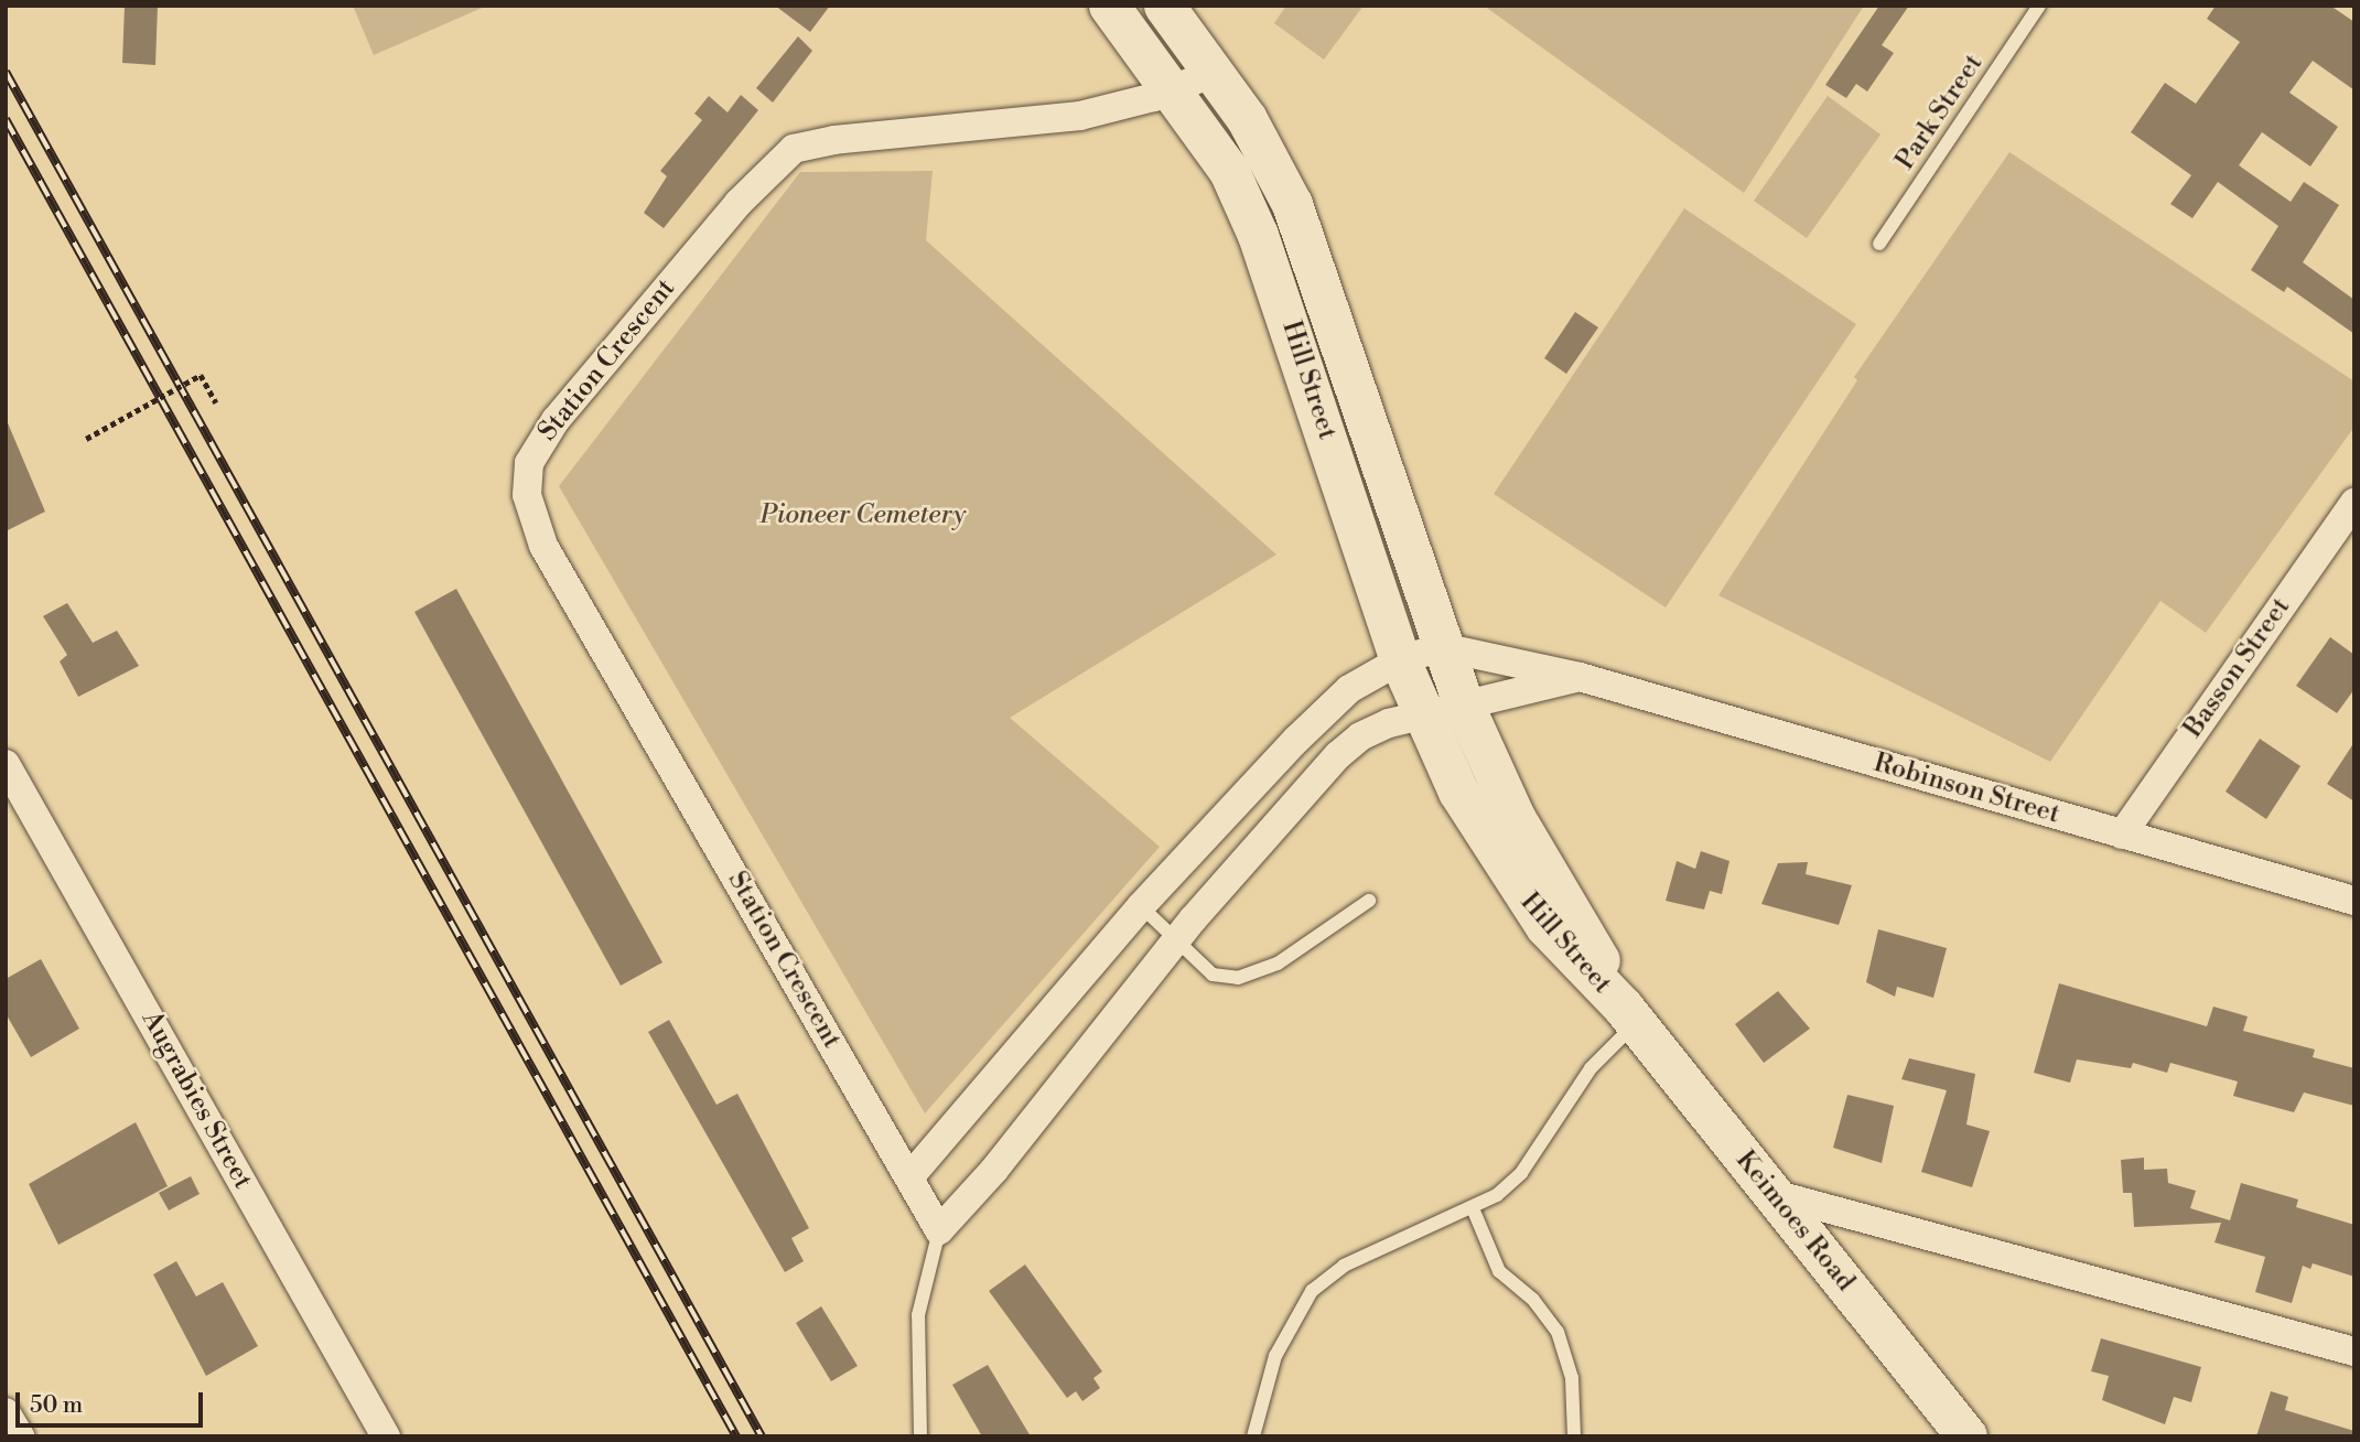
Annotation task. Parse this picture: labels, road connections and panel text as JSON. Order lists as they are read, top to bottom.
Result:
{
  "streets": {
    "street": [
      "Station Crescent",
      "Hill Street",
      "Basson Street",
      "Robinson Street",
      "Augrabies Street",
      "Keimoes Road"
    ],
    "lane": ["Park Street"]
  },
  "crossings": [
    ["Station Crescent", "Hill Street"],
    ["Hill Street", "Robinson Street"],
    ["Hill Street", "Keimoes Road"],
    ["Basson Street", "Robinson Street"]
  ],
  "parks": ["Pioneer Cemetery"],
  "scale_bar": "50 m"
}
